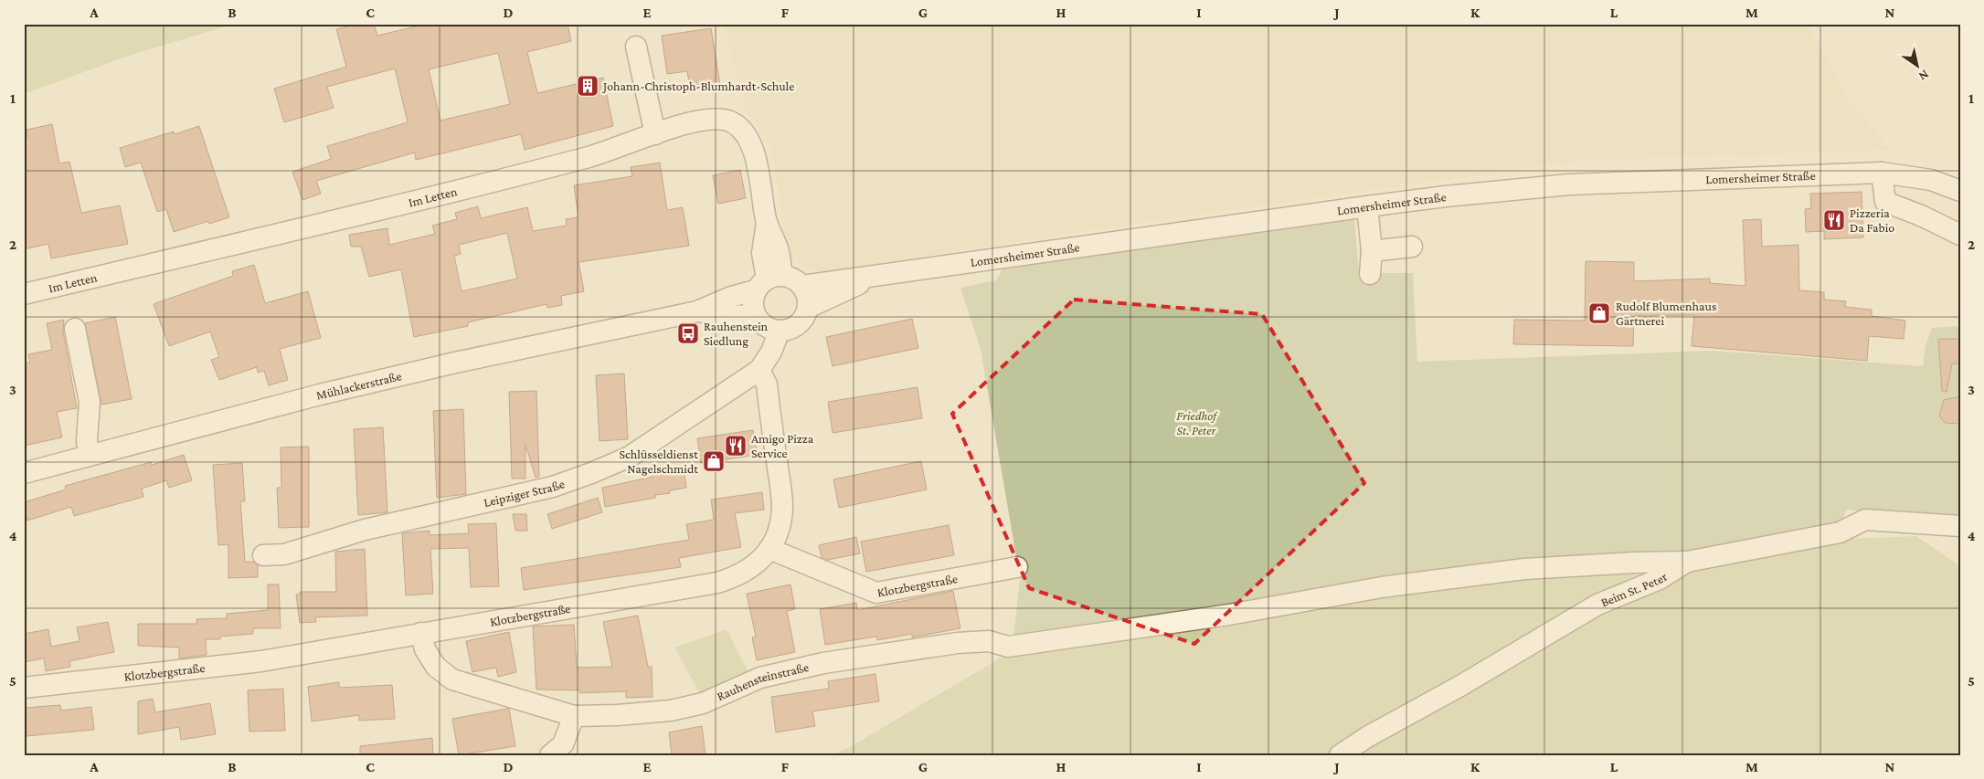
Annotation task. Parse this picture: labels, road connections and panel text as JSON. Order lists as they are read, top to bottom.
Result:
{
  "streets": {
    "street": [
      "Lomersheimer Straße",
      "Im Letten",
      "Mühlackerstraße",
      "Leipziger Straße",
      "Klotzbergstraße",
      "Beim St. Peter",
      "Rauhensteinstraße"
    ]
  },
  "crossings": [
    ["Lomersheimer Straße", "Im Letten"],
    ["Lomersheimer Straße", "Mühlackerstraße"],
    ["Im Letten", "Mühlackerstraße"],
    ["Klotzbergstraße", "Rauhensteinstraße"],
    ["Beim St. Peter", "Rauhensteinstraße"]
  ],
  "parks": ["Friedhof St. Peter"],
  "places": {
    "building": ["Johann-Christoph-Blumhardt-Schule"],
    "restaurant": ["Pizzeria Da Fabio", "Amigo Pizza Service"],
    "shop": ["Rudolf Blumenhaus Gärtnerei", "Schlüsseldienst Nagelschmidt"],
    "bus stop": ["Rauhenstein Siedlung"]
  },
  "north": "bottom right",
  "grid": {
    "columns": [
      "A",
      "B",
      "C",
      "D",
      "E",
      "F",
      "G",
      "H",
      "I",
      "J",
      "K",
      "L",
      "M",
      "N"
    ],
    "rows": [
      "1",
      "2",
      "3",
      "4",
      "5"
    ]
  }
}
